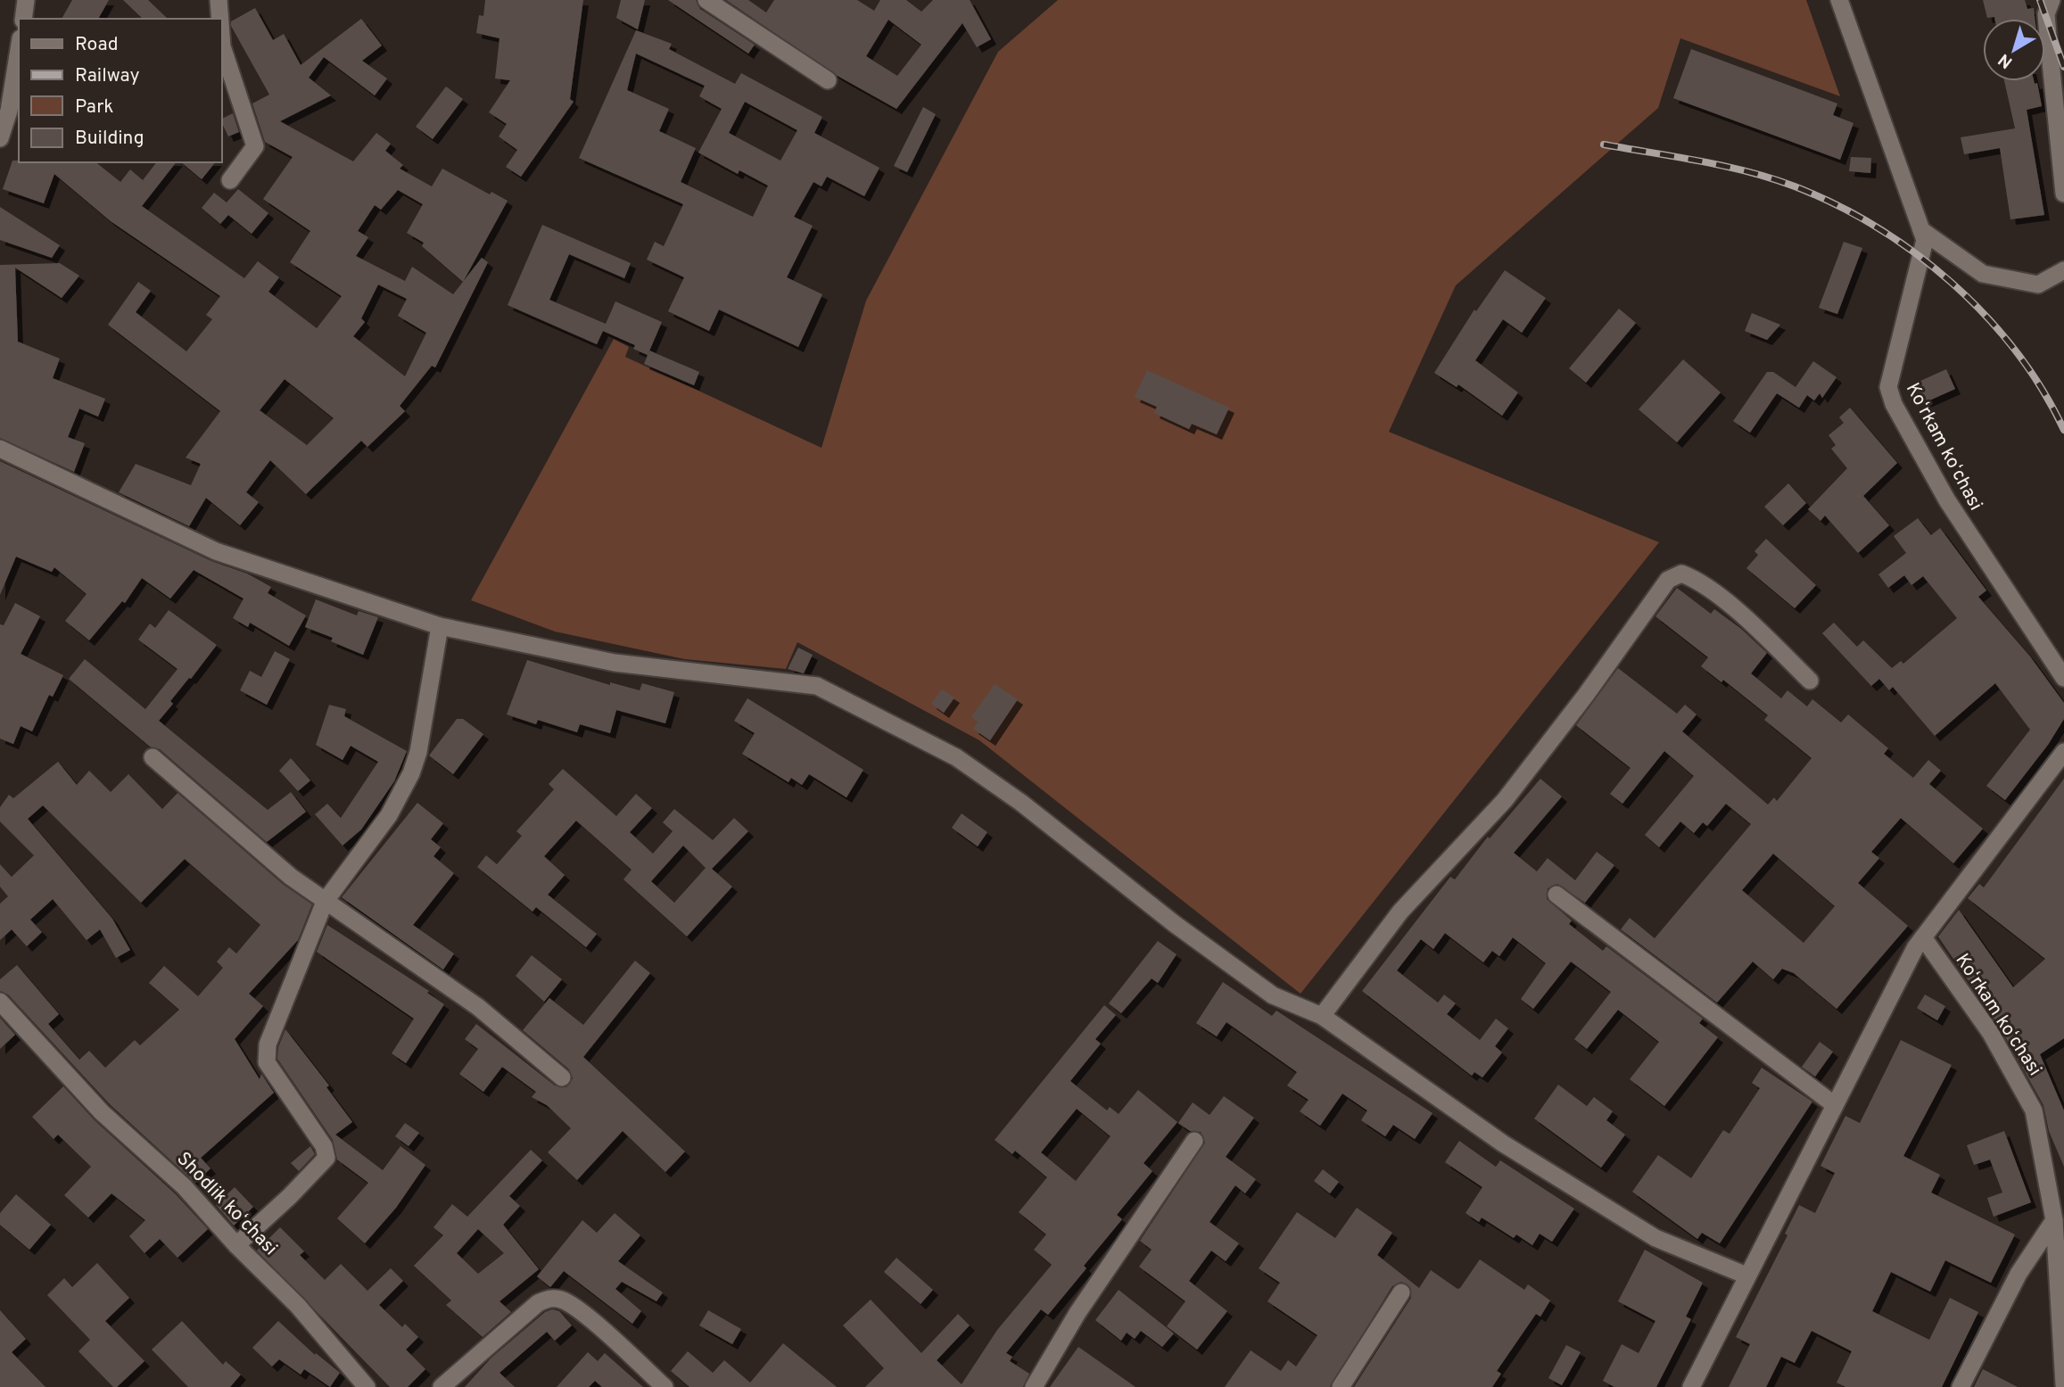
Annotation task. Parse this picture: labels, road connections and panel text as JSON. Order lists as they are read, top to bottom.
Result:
{
  "streets": {
    "street": ["Koʻrkam koʻchasi", "Shodlik koʻchasi"]
  },
  "legend": [
    "Road",
    "Railway",
    "Park",
    "Building"
  ],
  "north": "bottom left"
}
